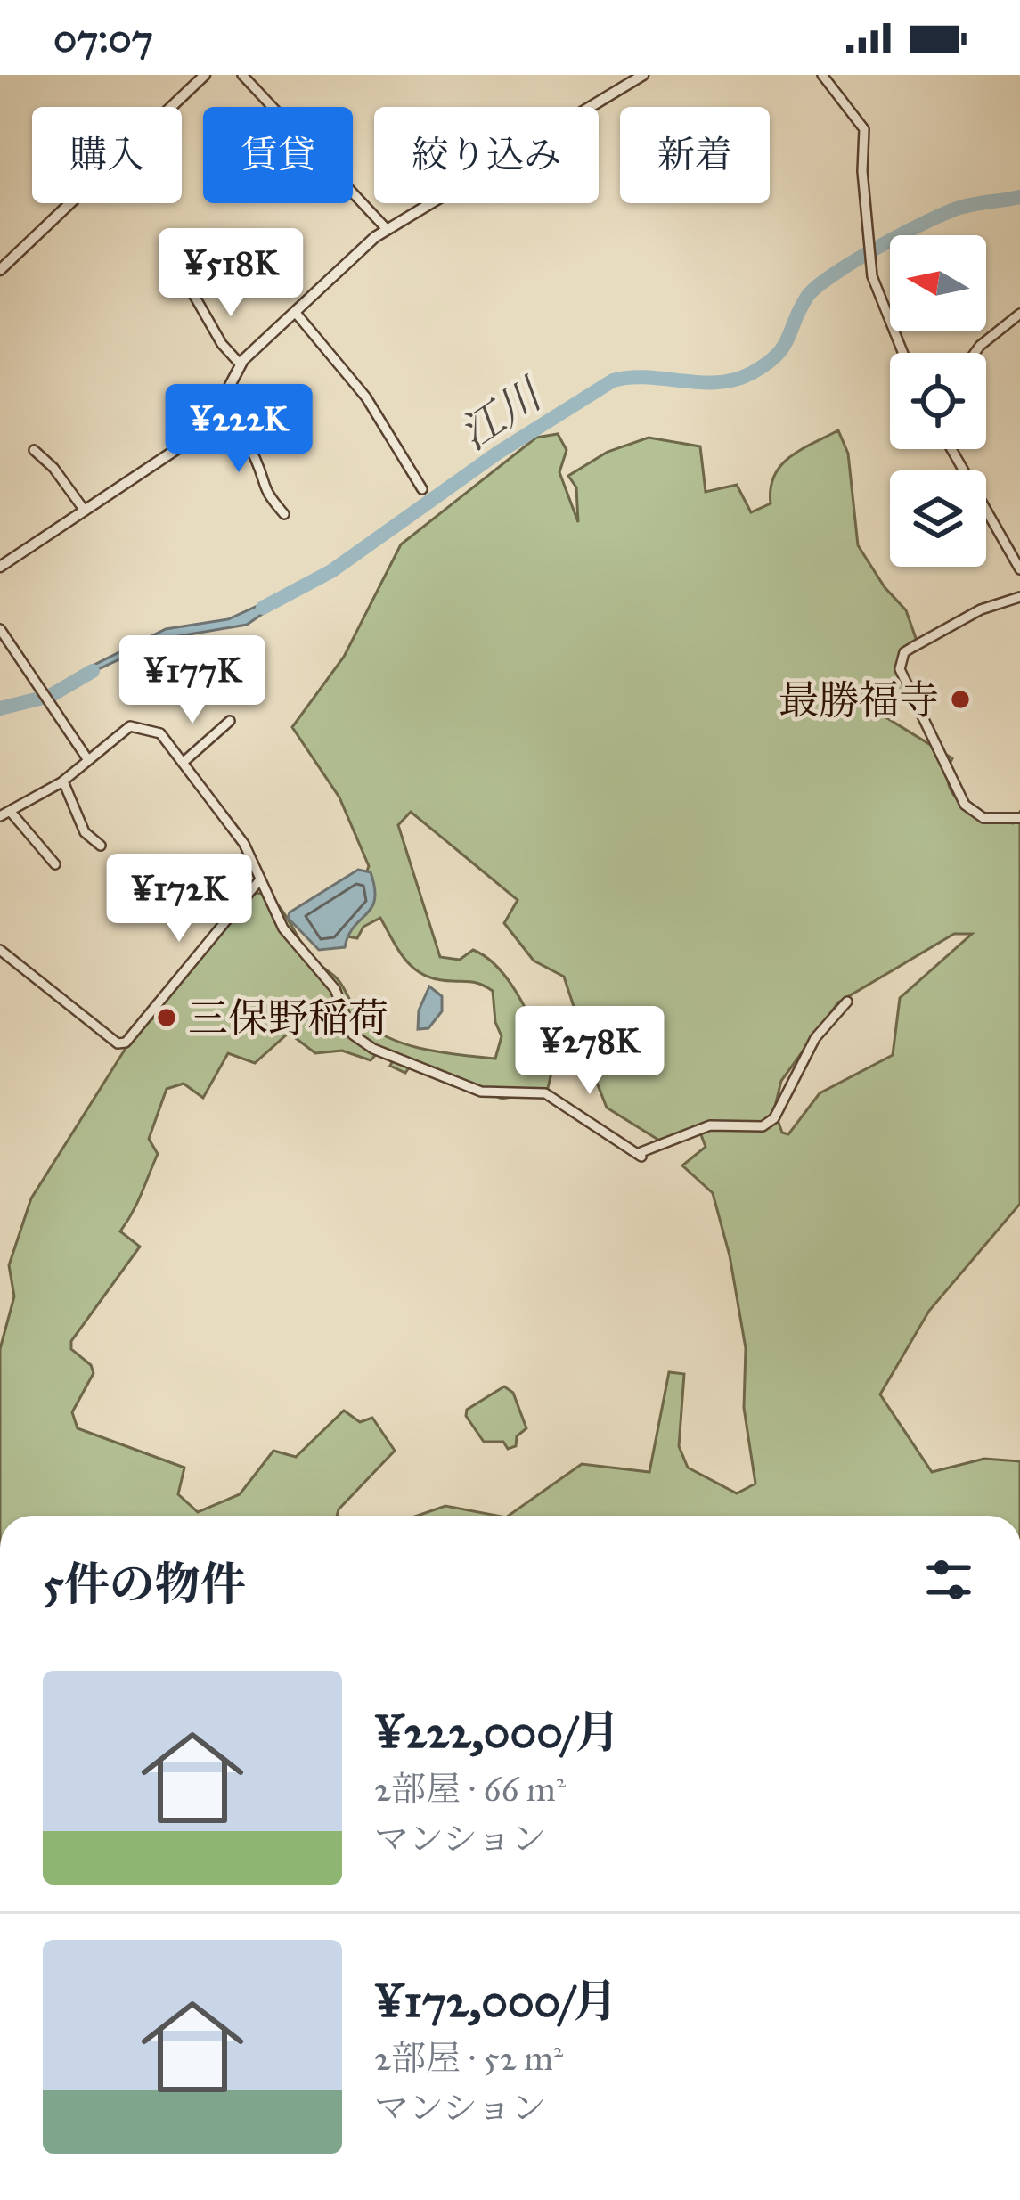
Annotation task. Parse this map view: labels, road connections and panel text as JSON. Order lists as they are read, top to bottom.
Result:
{
  "water": ["江川"],
  "places": ["最勝福寺", "三保野稲荷"],
  "north": "left",
  "page": {
    "status": "07:07",
    "chip": [
      "購入",
      "賃貸",
      "絞り込み",
      "新着"
    ],
    "price": [
      "¥518K",
      "¥222K",
      "¥177K",
      "¥172K",
      "¥278K"
    ],
    "heading": "5件の物件",
    "list": [
      {
        "name": "¥222,000/月",
        "note": "2部屋 · 66 m² · マンション"
      },
      {
        "name": "¥172,000/月",
        "note": "2部屋 · 52 m² · マンション"
      }
    ]
  }
}
